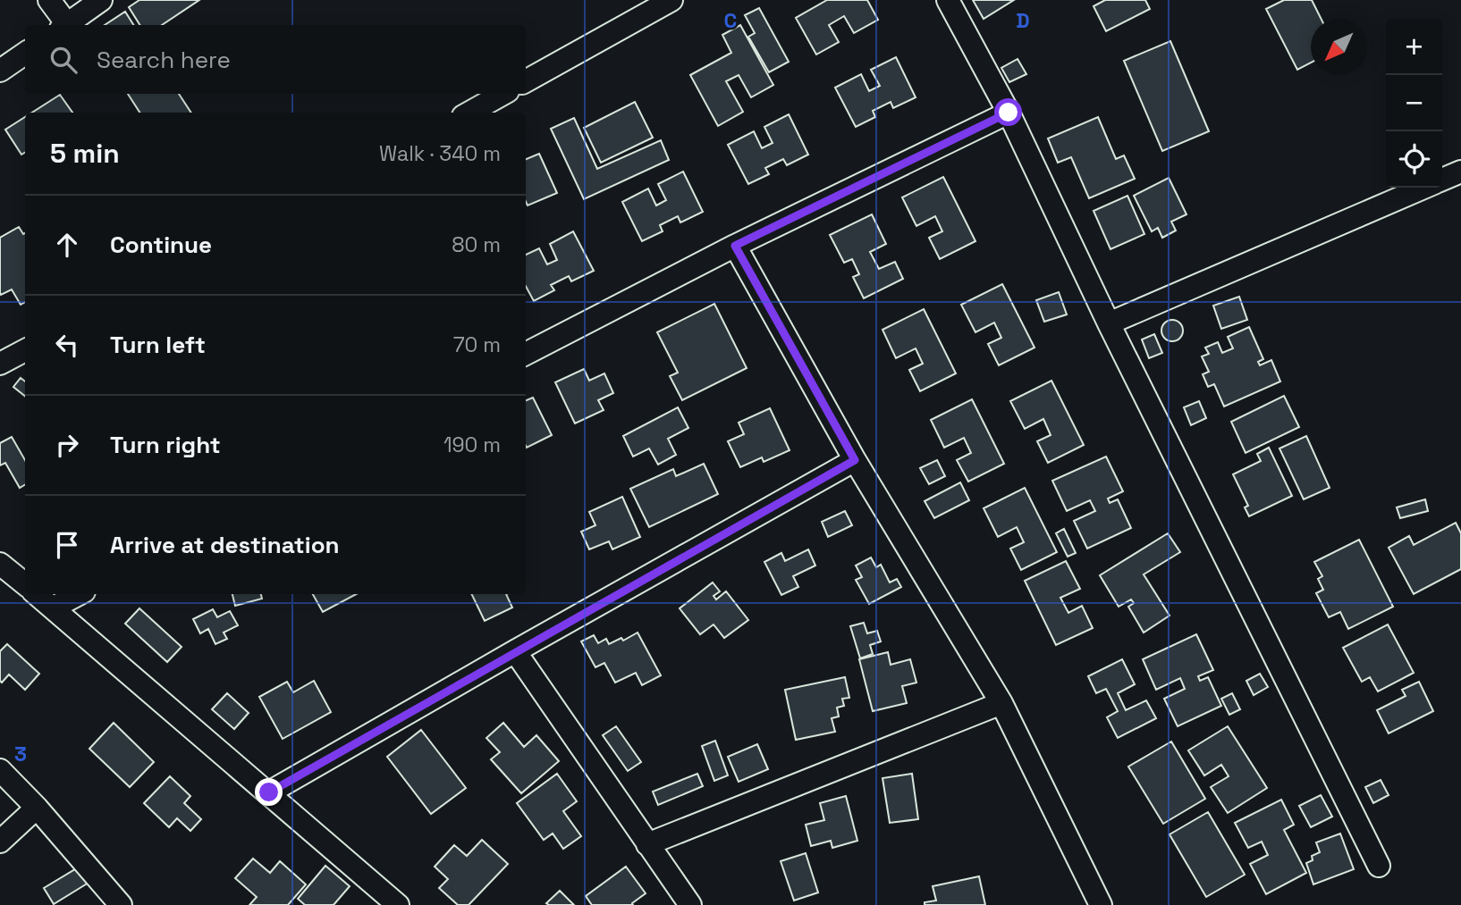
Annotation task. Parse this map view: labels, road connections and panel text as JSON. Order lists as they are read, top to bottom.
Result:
{
  "north": "bottom left",
  "page": {
    "map_buttons": ["+", "−"],
    "search": "Search here",
    "heading": ["5 min", "Walk · 340 m"],
    "list": [
      ["Continue", "80 m"],
      ["Turn left", "70 m"],
      ["Turn right", "190 m"],
      "Arrive at destination"
    ]
  },
  "grid": {
    "columns": ["C", "D"],
    "rows": ["3"]
  }
}
